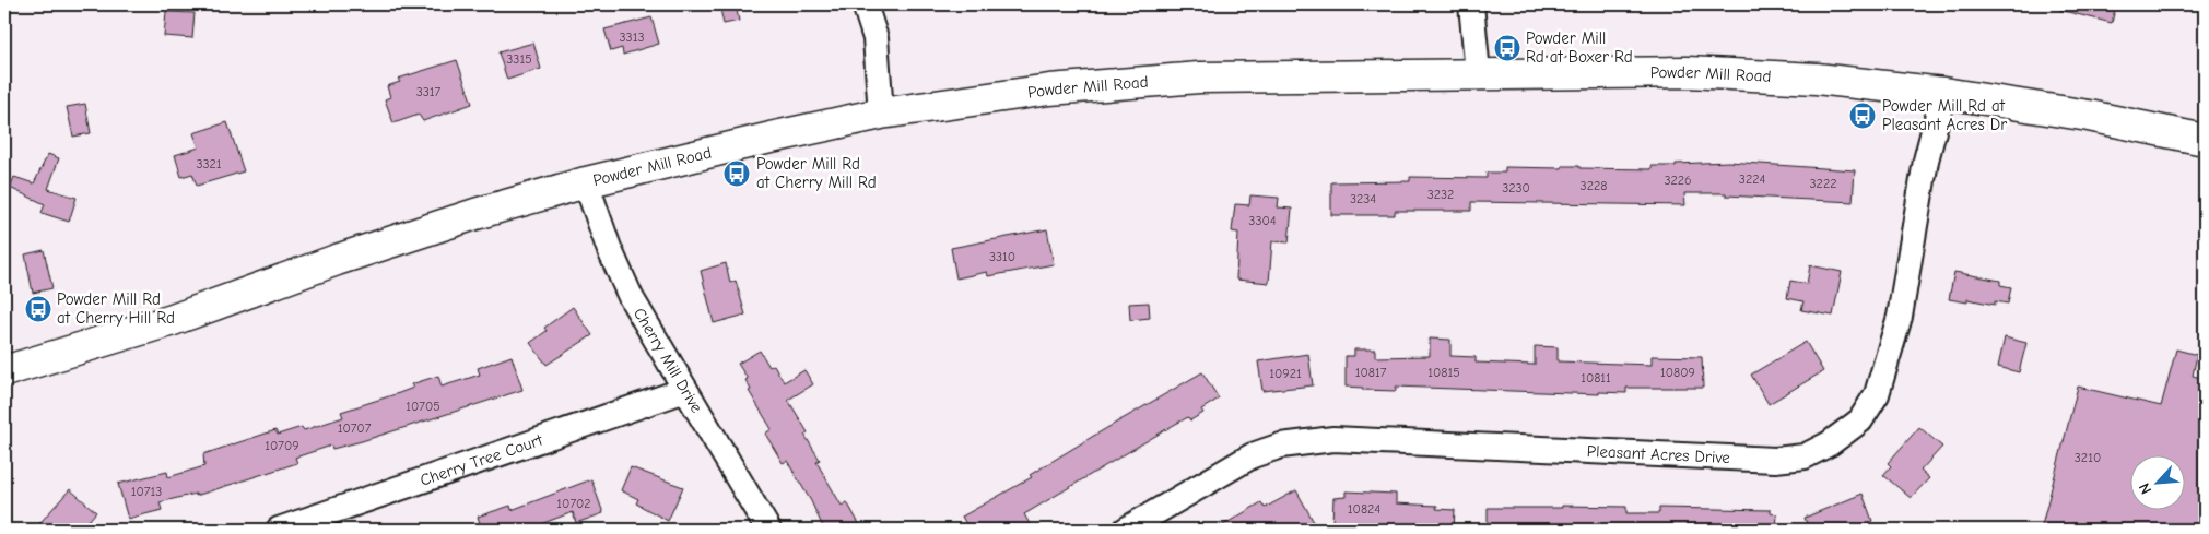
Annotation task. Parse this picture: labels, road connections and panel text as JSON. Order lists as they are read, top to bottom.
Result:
{
  "streets": {
    "main road": ["Powder Mill Road"],
    "street": ["Cherry Mill Drive", "Pleasant Acres Drive", "Cherry Tree Court"]
  },
  "crossings": [
    ["Powder Mill Road", "Cherry Mill Drive"],
    ["Powder Mill Road", "Pleasant Acres Drive"],
    ["Cherry Mill Drive", "Cherry Tree Court"]
  ],
  "places": {
    "bus stop": [
      "Powder Mill Rd at Boxer Rd",
      "Powder Mill Rd at Pleasant Acres Dr",
      "Powder Mill Rd at Cherry Mill Rd",
      "Powder Mill Rd at Cherry Hill Rd"
    ]
  },
  "house_numbers": [
    "3313",
    "3315",
    "3317",
    "3321",
    "3224",
    "3226",
    "3222",
    "3228",
    "3230",
    "3232",
    "3234",
    "3304",
    "3310",
    "10817",
    "10815",
    "10809",
    "10921",
    "10811",
    "10705",
    "10707",
    "10709",
    "3210",
    "10713",
    "10702",
    "10824"
  ],
  "north": "bottom left"
}
